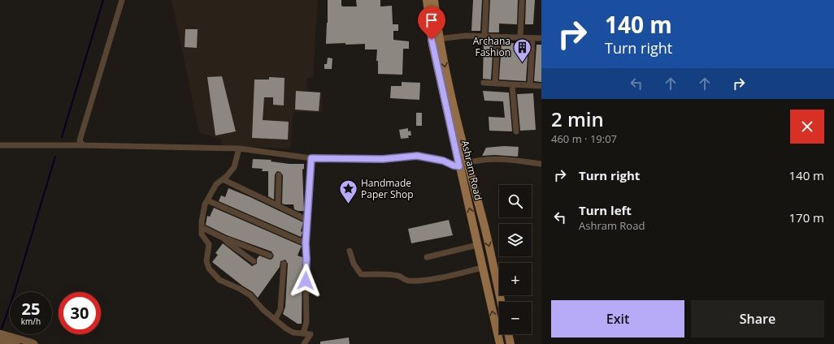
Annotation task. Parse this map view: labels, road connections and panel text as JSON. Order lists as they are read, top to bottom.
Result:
{
  "streets": {
    "main road": ["Ashram Road"]
  },
  "places": {
    "building": ["Archana Fashion"],
    "place": ["Handmade Paper Shop"]
  },
  "page": {
    "turn": ["140 m", "Turn right"],
    "heading": ["2 min", "460 m · 19:07"],
    "list": [
      {
        "name": "Turn right",
        "value": "140 m"
      },
      {
        "name": "Turn left",
        "note": "Ashram Road",
        "value": "170 m"
      }
    ],
    "map_buttons": ["+", "−"],
    "speed": "25 km/h",
    "limit": "30",
    "buttons": ["Exit", "Share"]
  }
}
